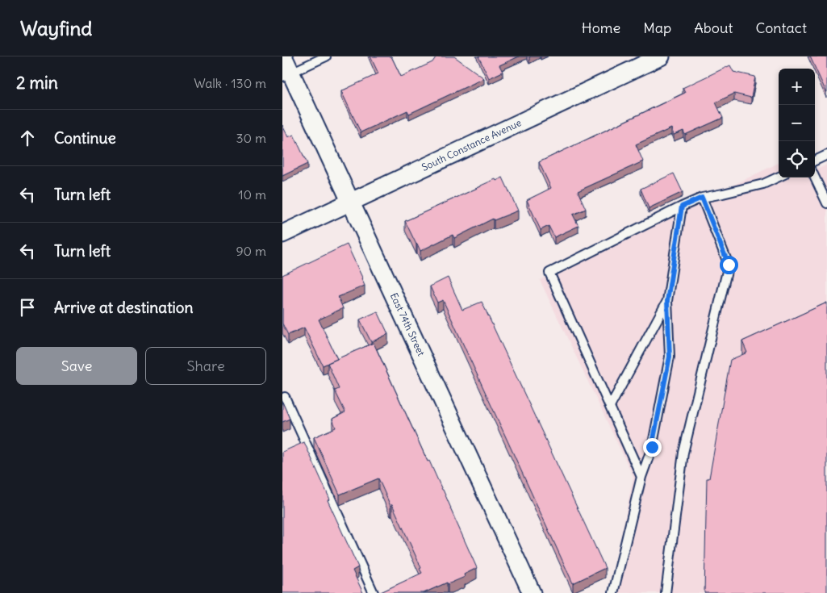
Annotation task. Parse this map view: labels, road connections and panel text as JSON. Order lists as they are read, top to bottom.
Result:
{
  "streets": {
    "street": ["South Constance Avenue", "East 74th Street"]
  },
  "crossings": [
    ["South Constance Avenue", "East 74th Street"]
  ],
  "page": {
    "header": "Wayfind",
    "nav": [
      "Home",
      "Map",
      "About",
      "Contact"
    ],
    "heading": ["2 min", "Walk · 130 m"],
    "map_buttons": ["+", "−"],
    "list": [
      ["Continue", "30 m"],
      ["Turn left", "10 m"],
      ["Turn left", "90 m"],
      "Arrive at destination"
    ],
    "buttons": ["Save", "Share"]
  }
}
